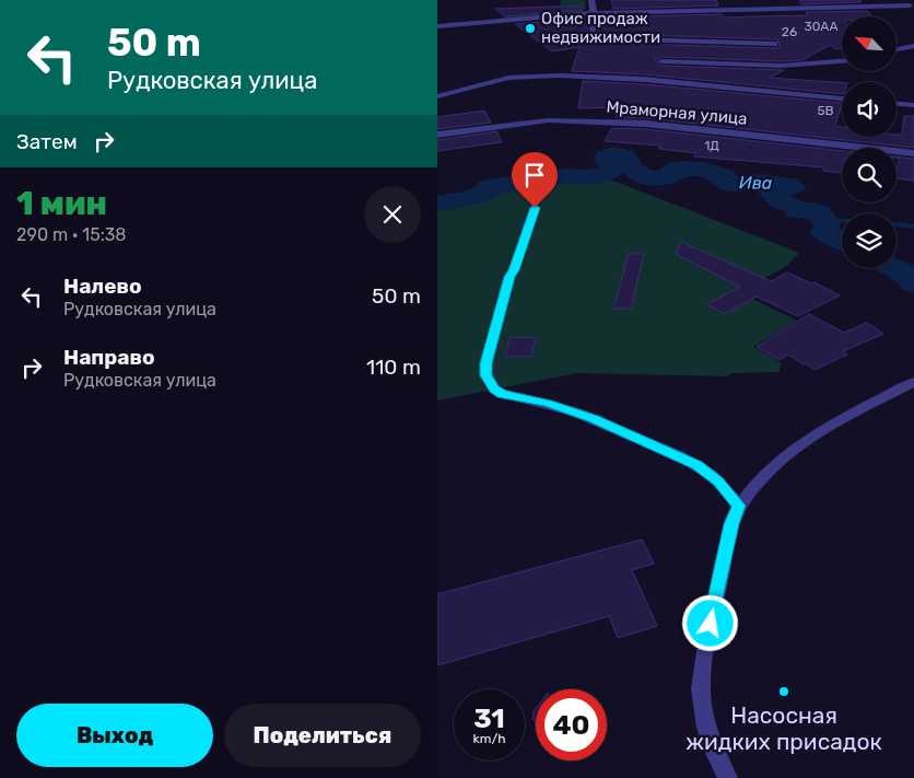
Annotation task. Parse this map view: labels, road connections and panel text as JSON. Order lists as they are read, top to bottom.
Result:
{
  "streets": {
    "street": ["Мраморная улица"]
  },
  "water": ["Ива"],
  "places": ["Офис продаж недвижимости", "Насосная жидких присадок"],
  "house_numbers": [
    "30АА",
    "26",
    "5В",
    "1Д"
  ],
  "north": "top left",
  "page": {
    "turn": ["50 m", "Рудковская улица"],
    "then": "Затем",
    "heading": ["1 мин", "290 m · 15:38"],
    "list": [
      {
        "name": "Налево",
        "note": "Рудковская улица",
        "value": "50 m"
      },
      {
        "name": "Направо",
        "note": "Рудковская улица",
        "value": "110 m"
      }
    ],
    "speed": "31 km/h",
    "limit": "40",
    "buttons": ["Выход", "Поделиться"]
  }
}
